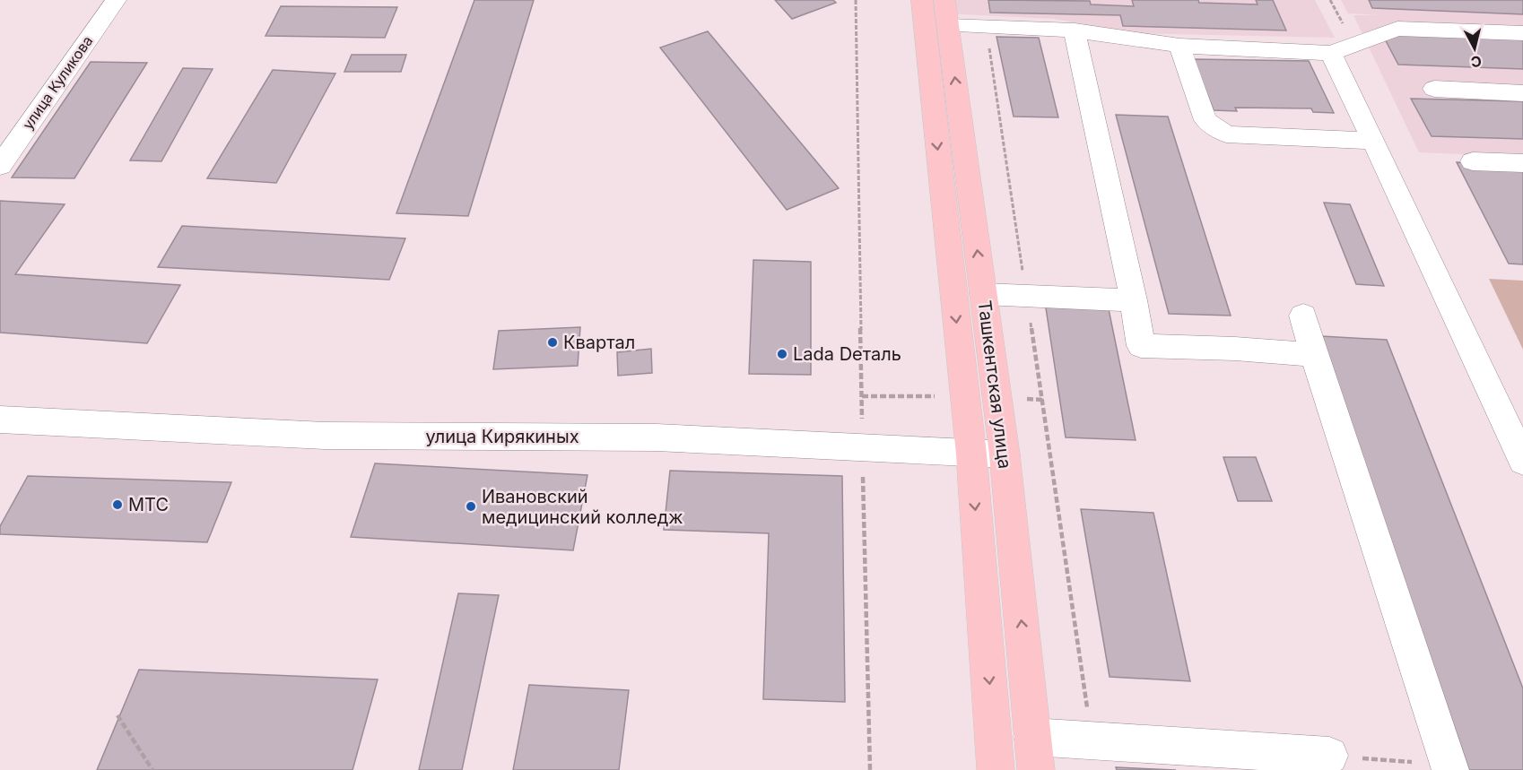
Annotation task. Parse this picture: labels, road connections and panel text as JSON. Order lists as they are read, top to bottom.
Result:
{
  "streets": {
    "main road": ["Ташкентская улица"],
    "street": ["улица Куликова", "улица Кирякиных"]
  },
  "crossings": [
    ["Ташкентская улица", "улица Кирякиных"]
  ],
  "places": [
    "Квартал",
    "Lada Dеталь",
    "МТС",
    "Ивановский медицинский колледж"
  ],
  "north": "bottom"
}
